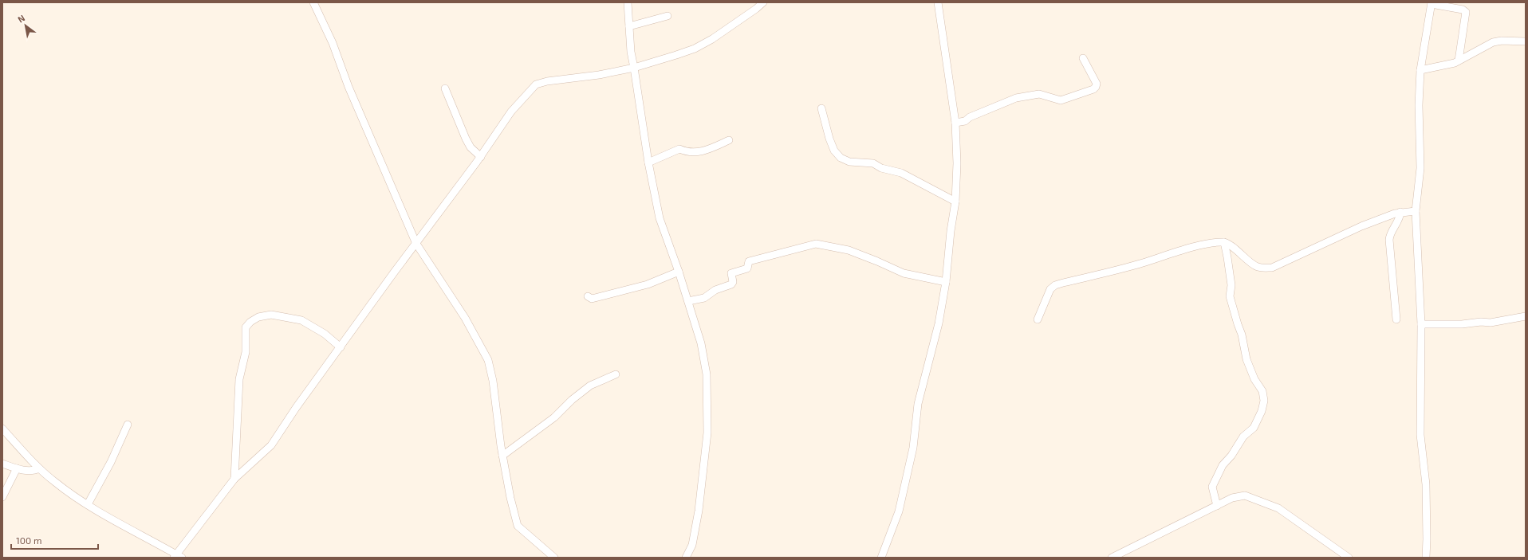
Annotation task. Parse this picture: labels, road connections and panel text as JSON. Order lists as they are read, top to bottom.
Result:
{
  "scale_bar": "100 m",
  "north": "top left"
}
